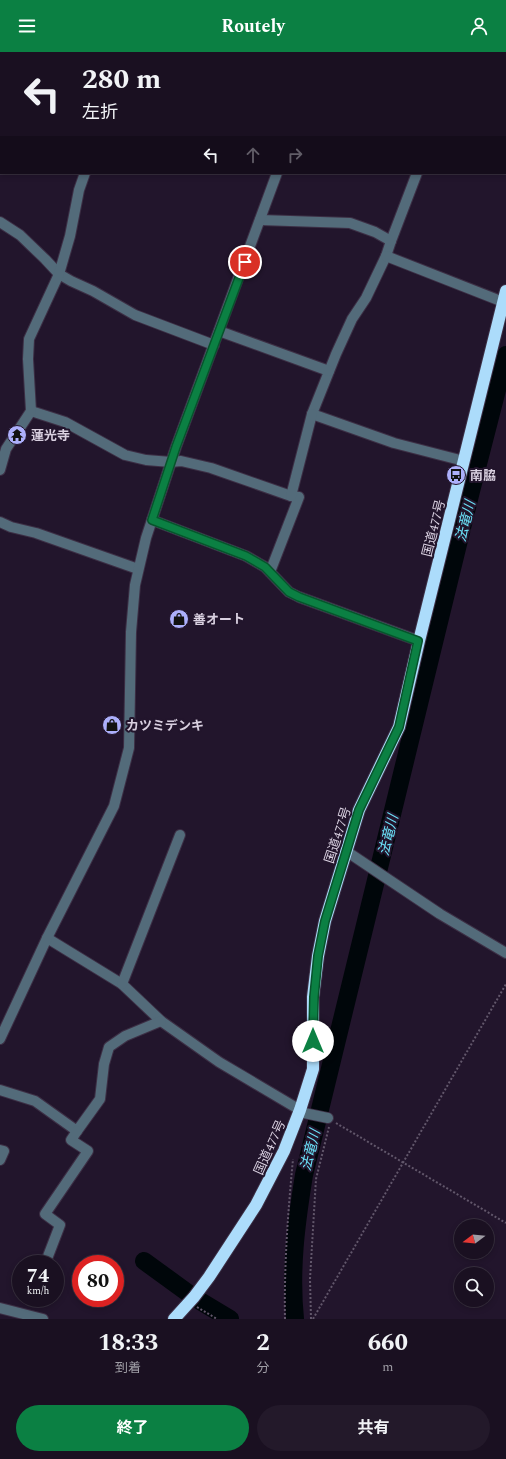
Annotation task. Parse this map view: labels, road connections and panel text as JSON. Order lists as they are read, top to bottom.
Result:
{
  "streets": {
    "highway": ["国道477号"]
  },
  "water": ["法竜川"],
  "places": {
    "temple": ["蓮光寺"],
    "bus stop": ["南脇"],
    "shop": ["善オート", "カツミデンキ"]
  },
  "north": "left",
  "page": {
    "header": "Routely",
    "turn": ["280 m", "左折"],
    "speed": "74 km/h",
    "limit": "80",
    "eta": [
      "18:33",
      "到着",
      "2",
      "分",
      "660",
      "m"
    ],
    "buttons": ["終了", "共有"]
  }
}
